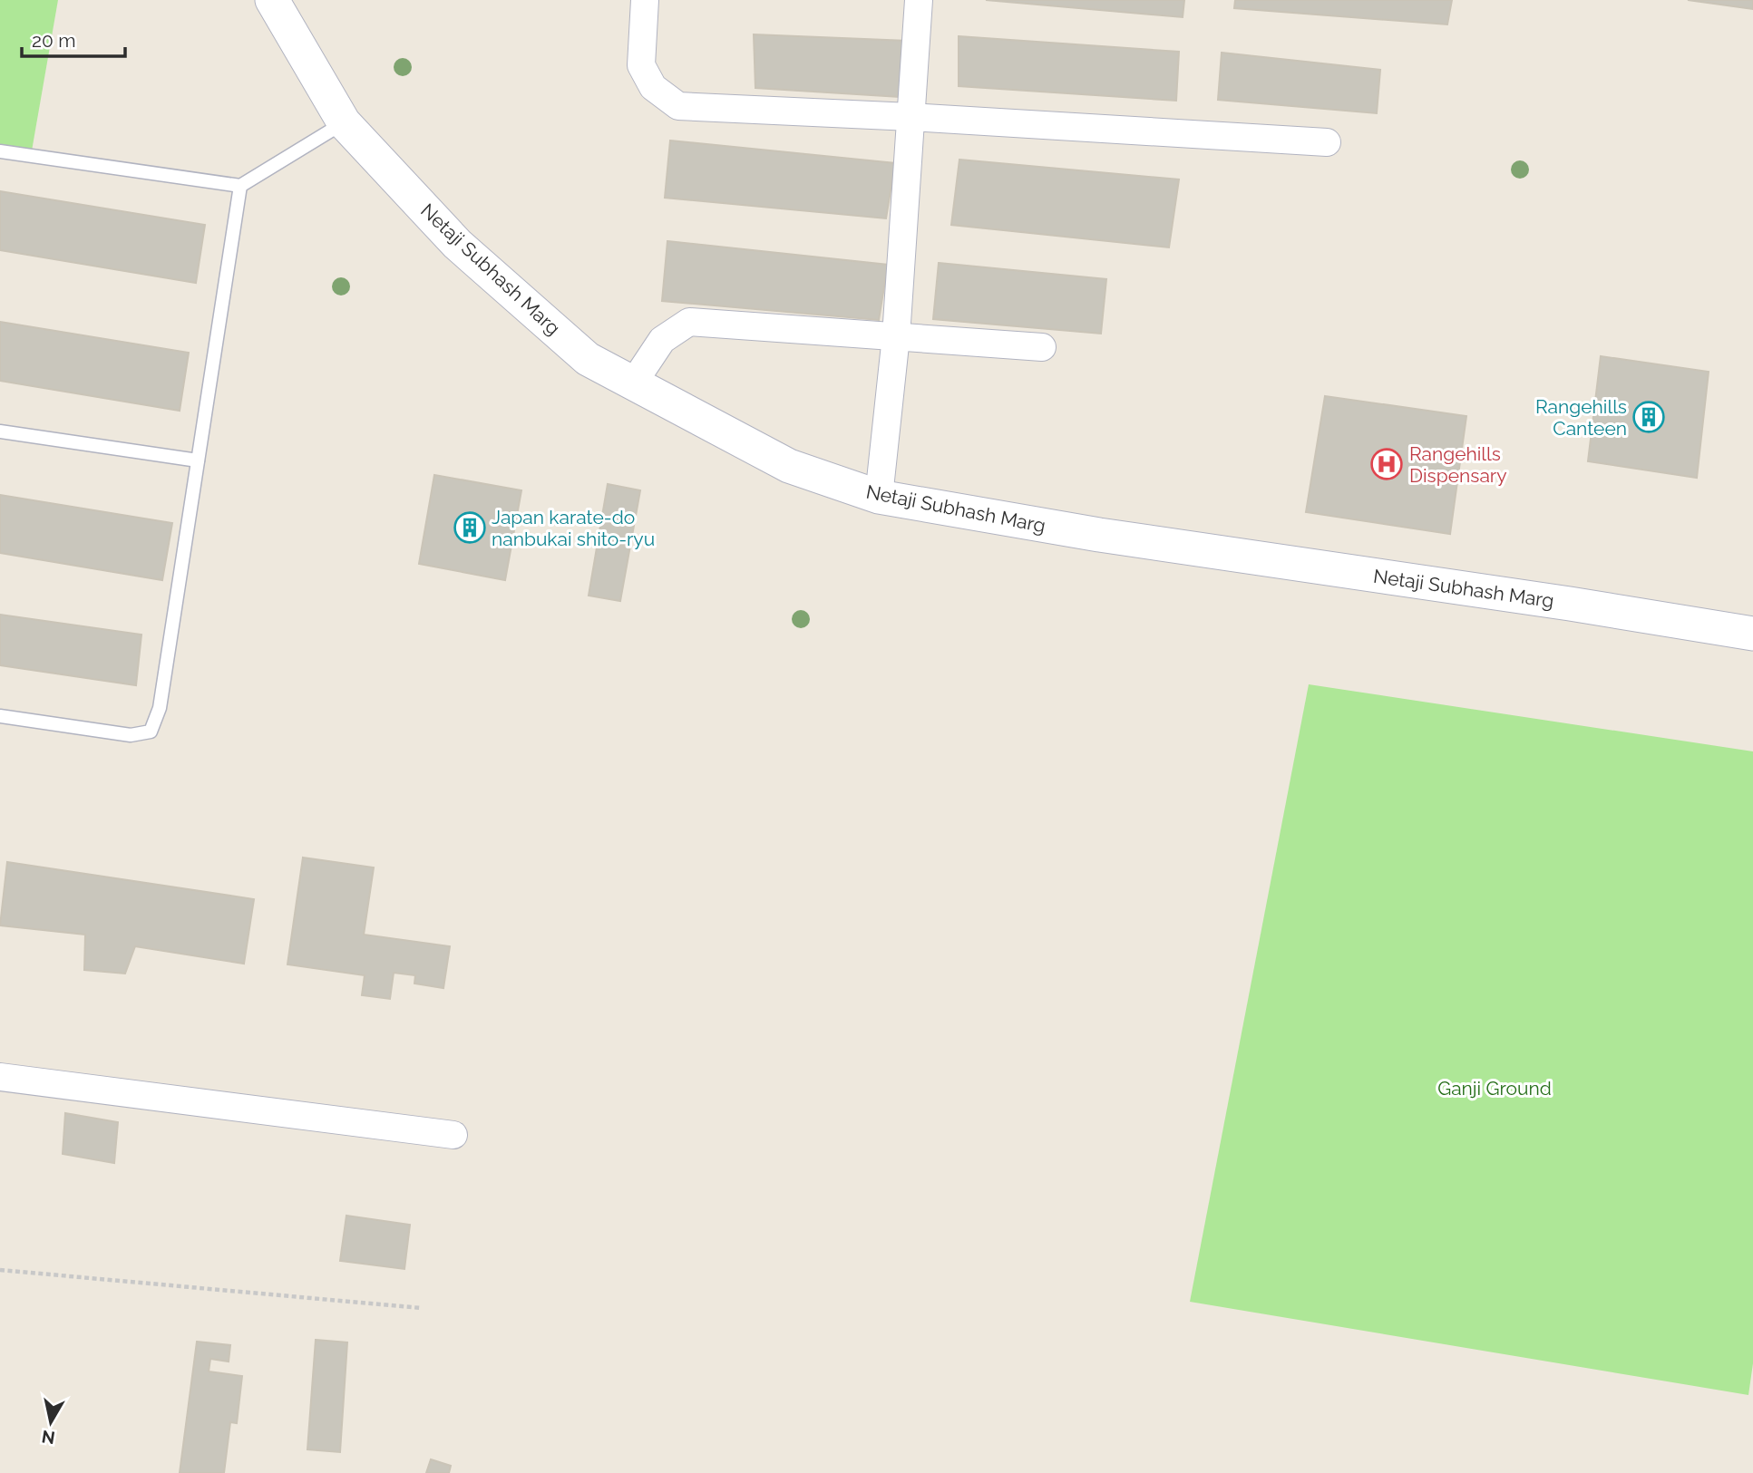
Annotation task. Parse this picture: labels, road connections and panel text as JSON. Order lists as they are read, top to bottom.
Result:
{
  "streets": {
    "street": ["Netaji Subhash Marg"]
  },
  "parks": ["Ganji Ground"],
  "places": {
    "building": ["Rangehills Canteen", "Japan karate-do nanbukai shito-ryu"],
    "hospital": ["Rangehills Dispensary"]
  },
  "scale_bar": "20 m",
  "north": "bottom"
}
